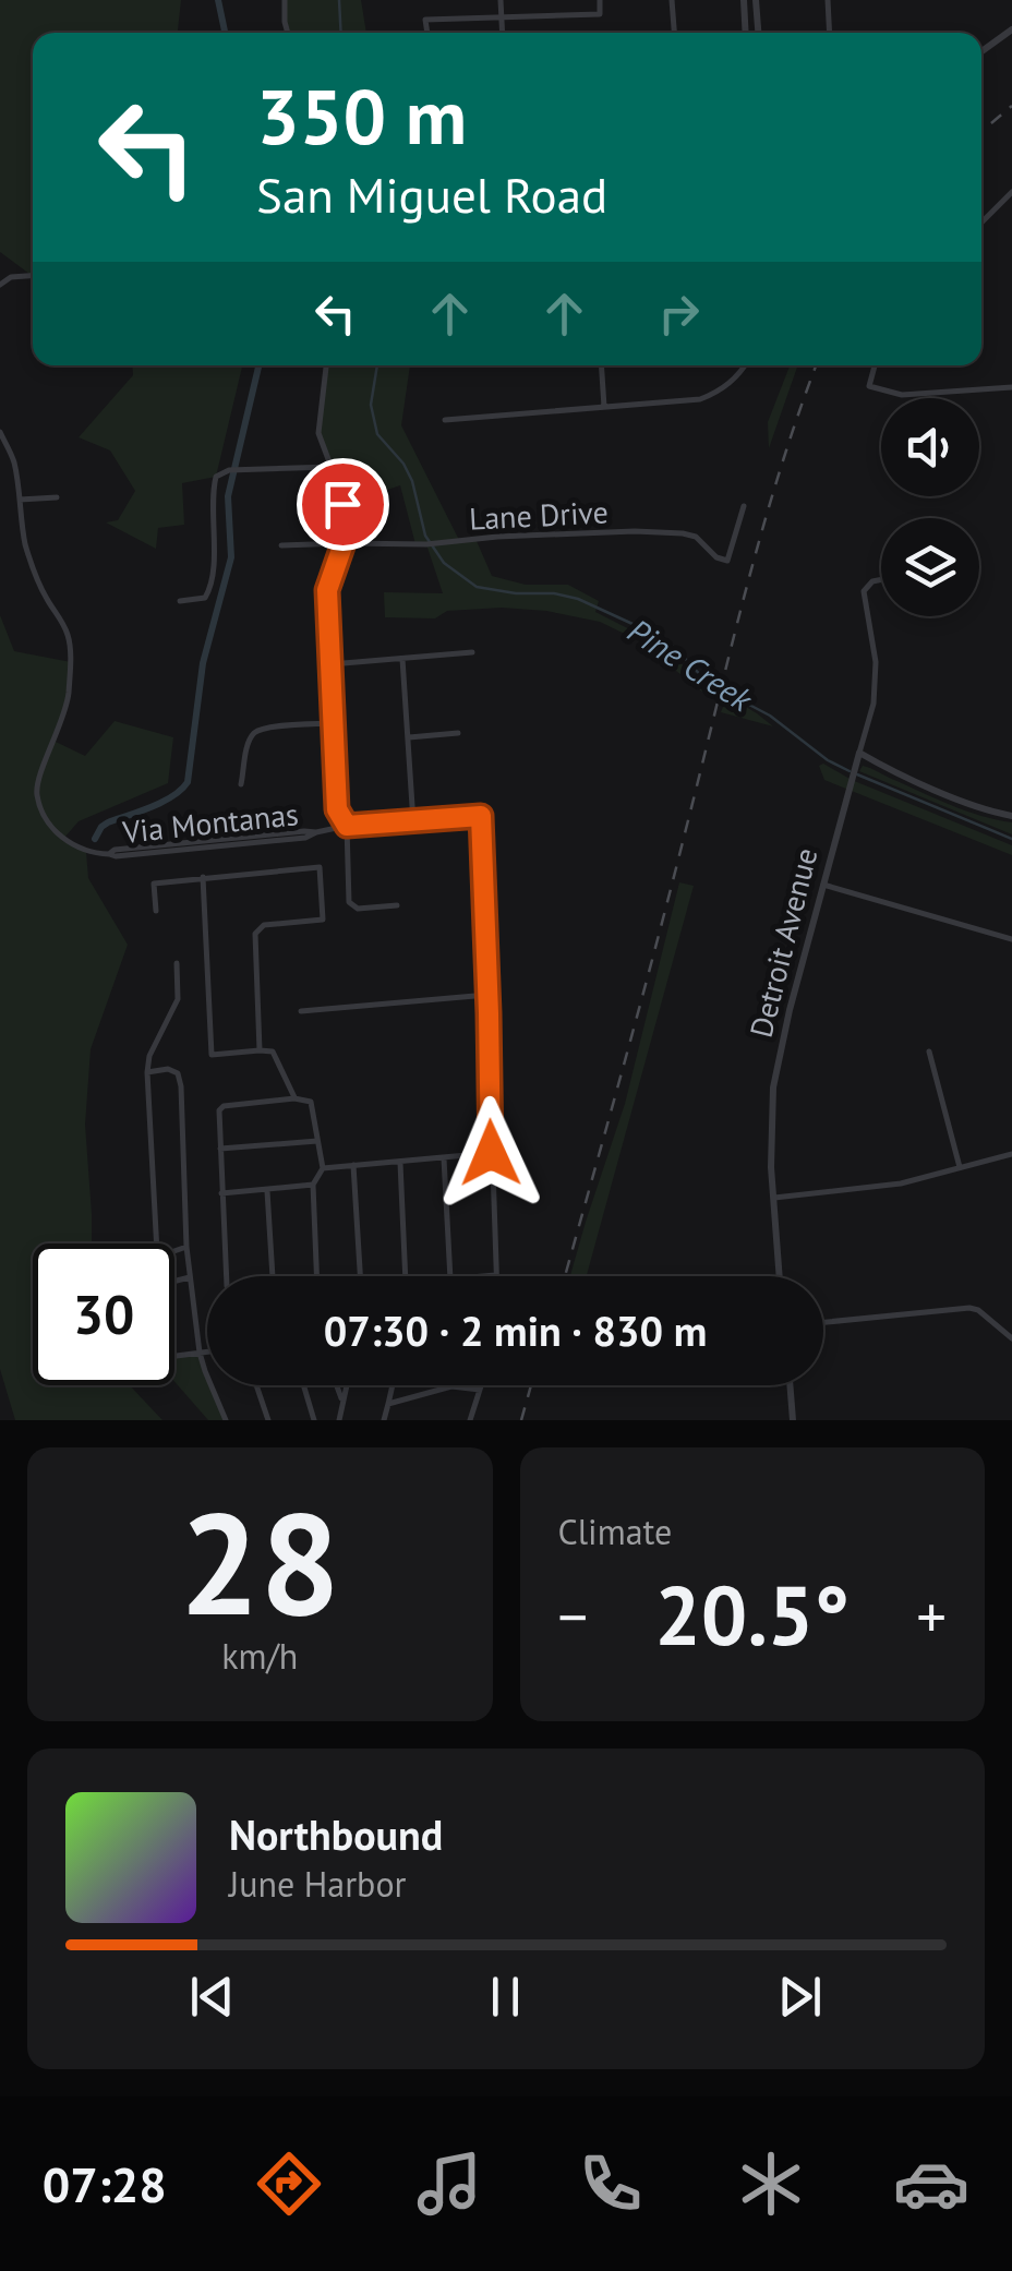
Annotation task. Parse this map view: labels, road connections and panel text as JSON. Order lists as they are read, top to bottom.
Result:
{
  "streets": {
    "street": ["Lane Drive", "Via Montanas", "Detroit Avenue"]
  },
  "water": ["Pine Creek"],
  "page": {
    "turn": ["350 m", "San Miguel Road"],
    "limit": "30",
    "trip": "07:30 · 2 min · 830 m",
    "tile": [
      ["28", "km/h"],
      "Climate"
    ],
    "heat": ["−", "20.5°", "+"],
    "song": ["Northbound", "June Harbor"],
    "tabs": "07:28"
  }
}
